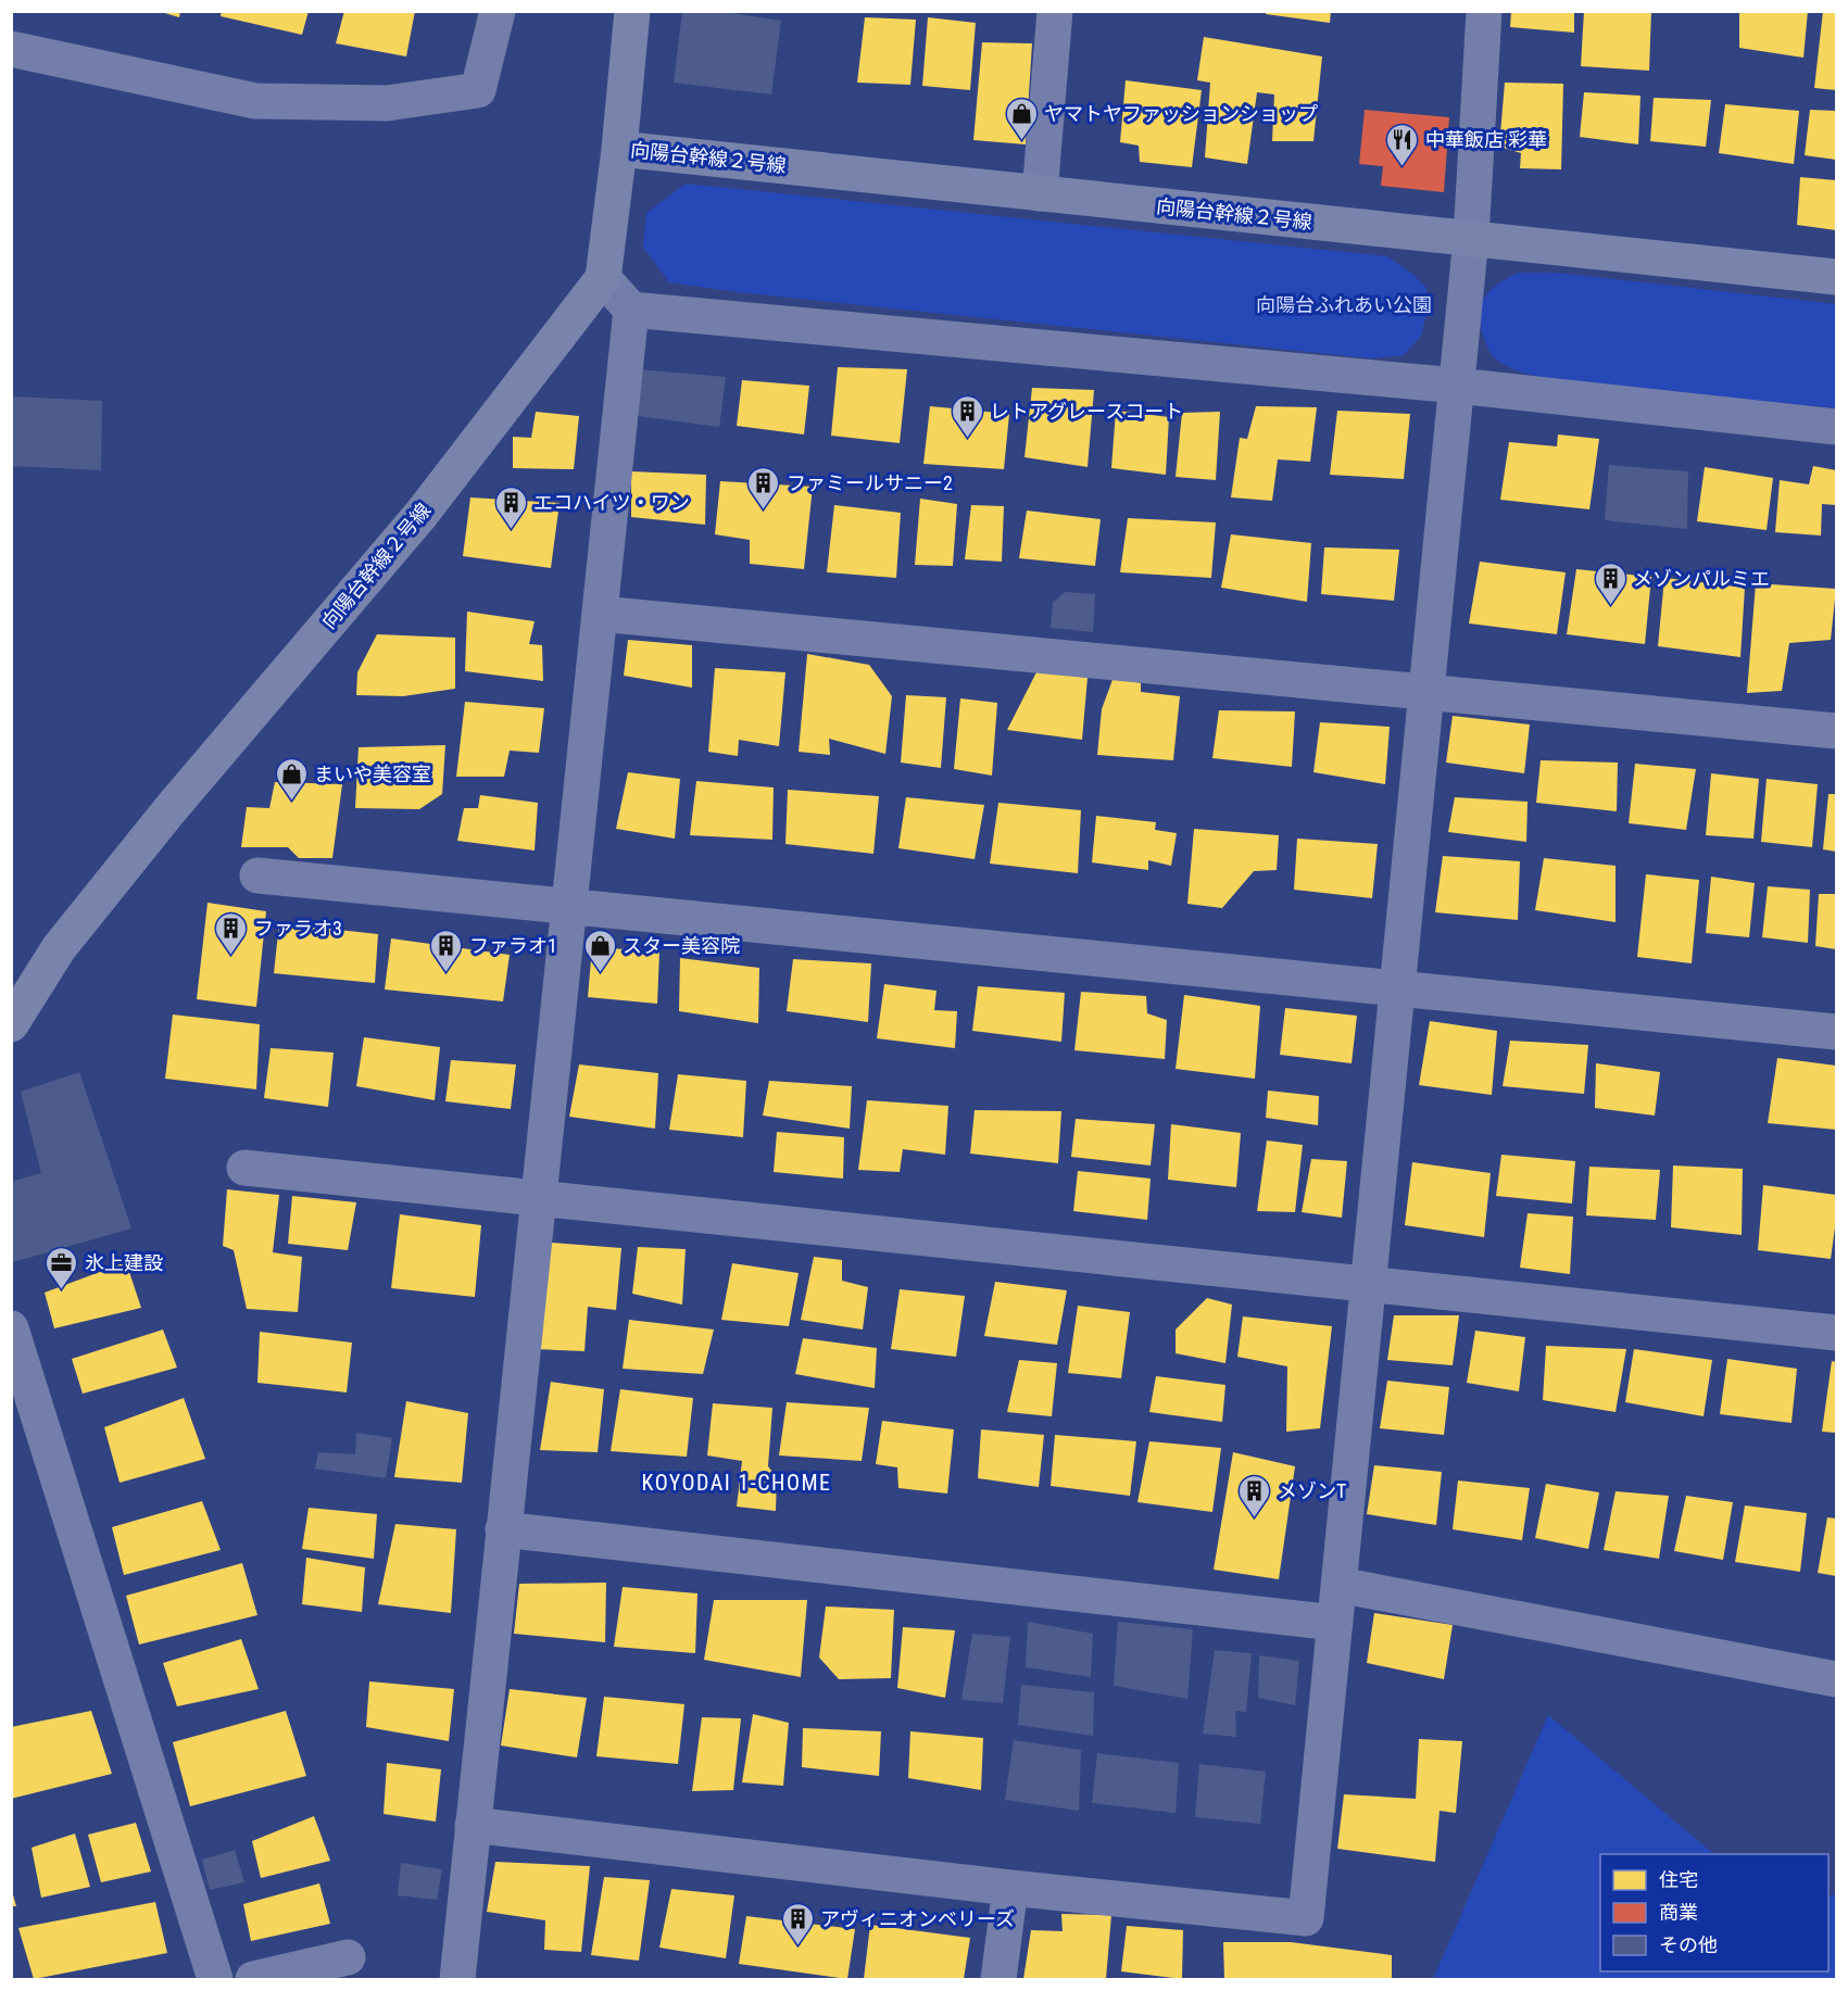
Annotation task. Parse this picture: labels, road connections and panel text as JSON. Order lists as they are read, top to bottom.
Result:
{
  "streets": {
    "street": ["向陽台幹線２号線"]
  },
  "districts": ["KOYODAI 1-CHOME"],
  "parks": ["向陽台ふれあい公園"],
  "places": {
    "shop": ["ヤマトヤファッションショップ", "まいや美容室", "スター美容院"],
    "restaurant": ["中華飯店 彩華"],
    "building": [
      "レトアグレースコート",
      "ファミールサニー2",
      "エコハイツ・ワン",
      "メゾンパルミエ",
      "ファラオ3",
      "ファラオ1",
      "メゾンT",
      "アヴィニオンベリーズ"
    ],
    "office": ["氷上建設"]
  },
  "legend": ["住宅", "商業", "その他"]
}
